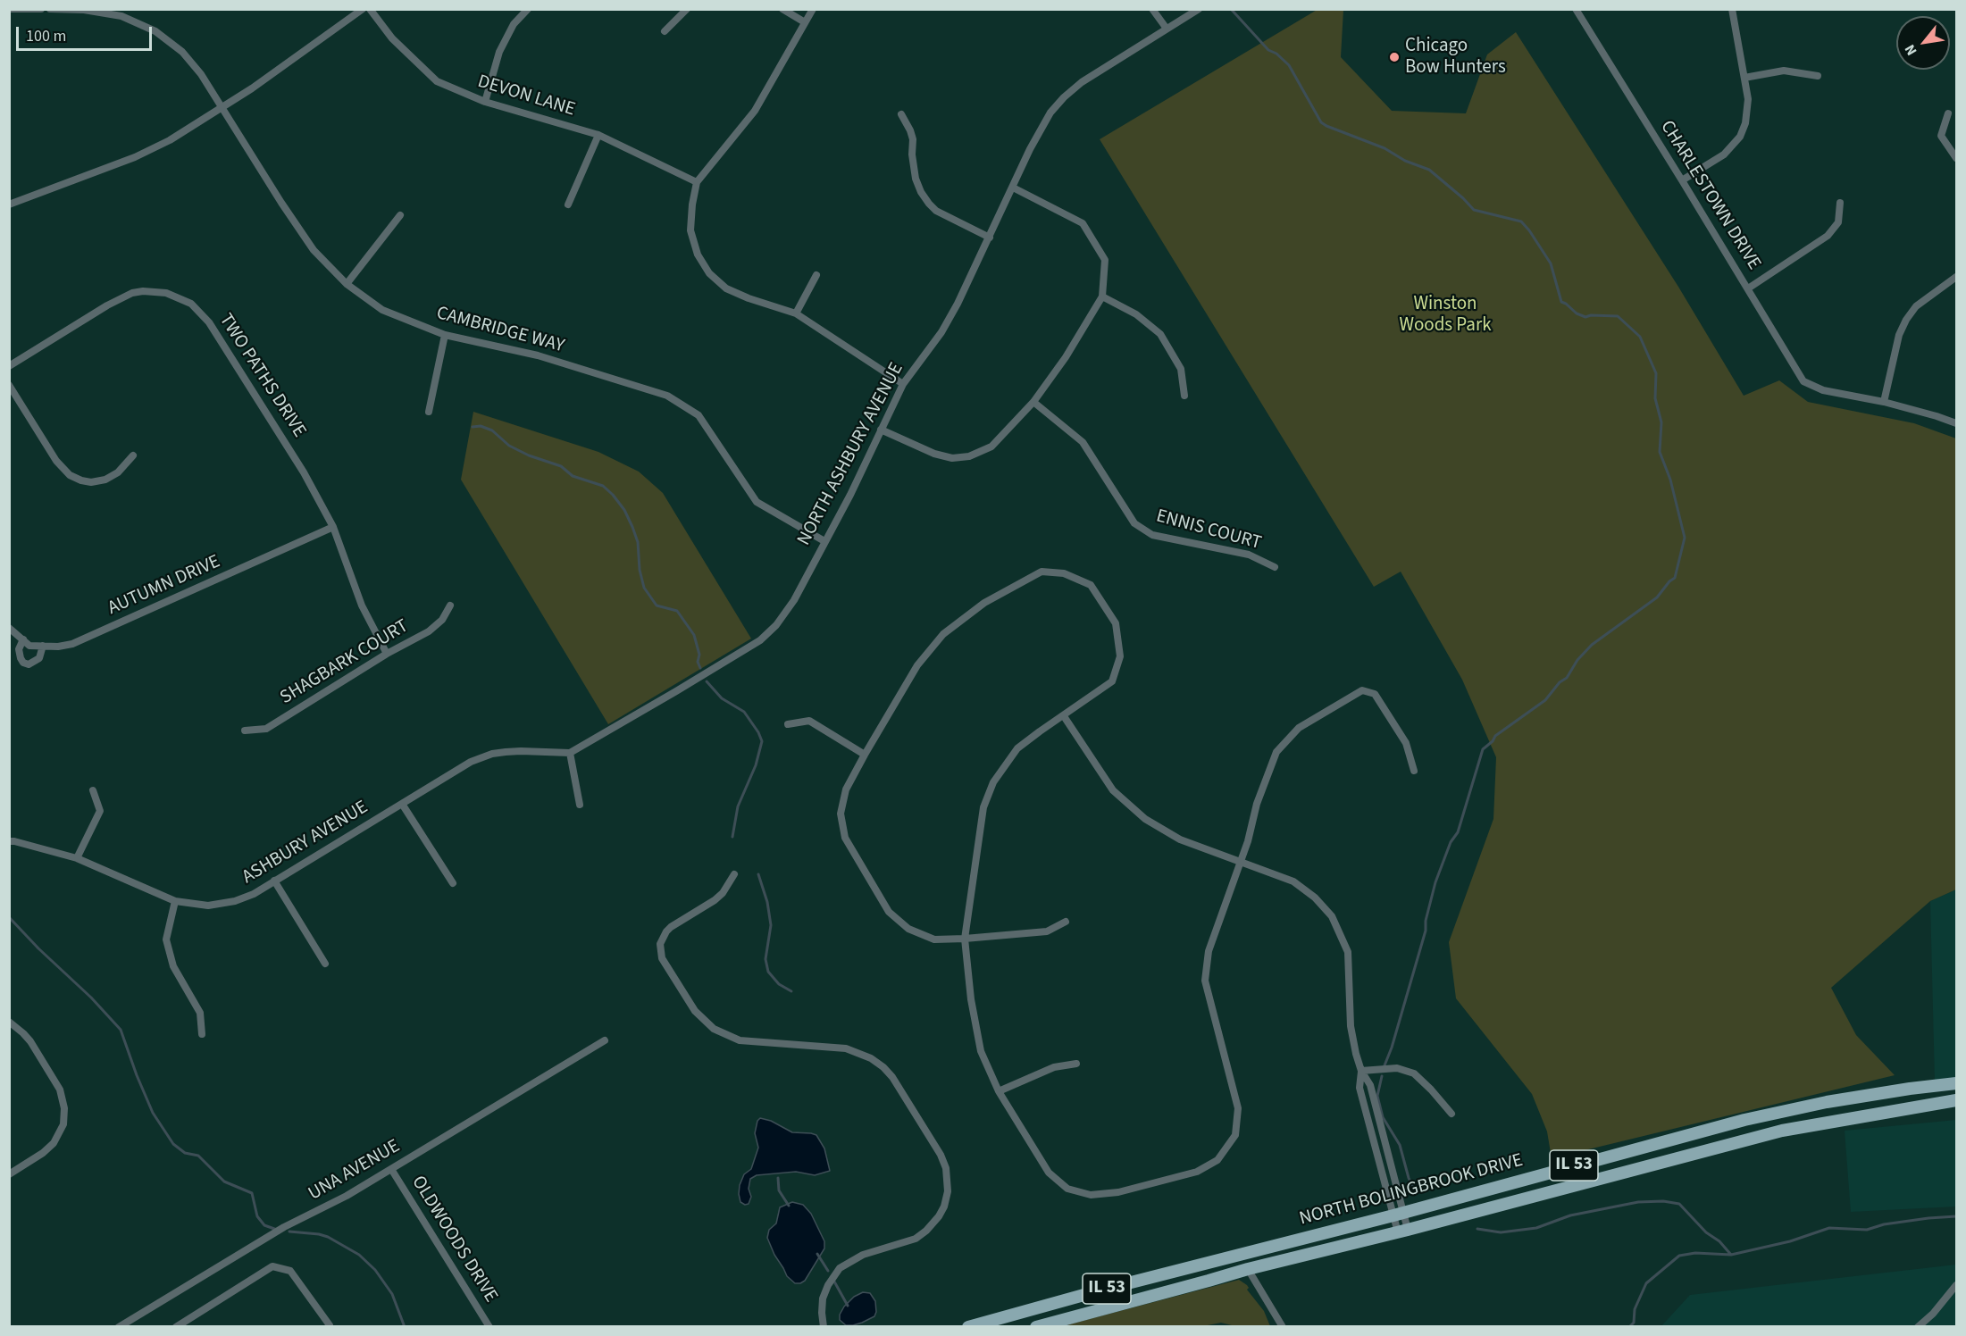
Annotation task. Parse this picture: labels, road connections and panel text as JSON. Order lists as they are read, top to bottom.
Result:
{
  "streets": {
    "main road": ["IL 53", "NORTH BOLINGBROOK DRIVE"],
    "street": [
      "DEVON LANE",
      "CHARLESTOWN DRIVE",
      "CAMBRIDGE WAY",
      "TWO PATHS DRIVE",
      "NORTH ASHBURY AVENUE",
      "ENNIS COURT",
      "AUTUMN DRIVE",
      "SHAGBARK COURT",
      "ASHBURY AVENUE",
      "UNA AVENUE",
      "OLDWOODS DRIVE"
    ]
  },
  "crossings": [
    ["CAMBRIDGE WAY", "NORTH ASHBURY AVENUE"],
    ["TWO PATHS DRIVE", "AUTUMN DRIVE"],
    ["TWO PATHS DRIVE", "SHAGBARK COURT"],
    ["NORTH ASHBURY AVENUE", "ASHBURY AVENUE"],
    ["UNA AVENUE", "OLDWOODS DRIVE"]
  ],
  "parks": ["Winston Woods Park"],
  "places": ["Chicago Bow Hunters"],
  "scale_bar": "100 m",
  "north": "bottom left"
}
